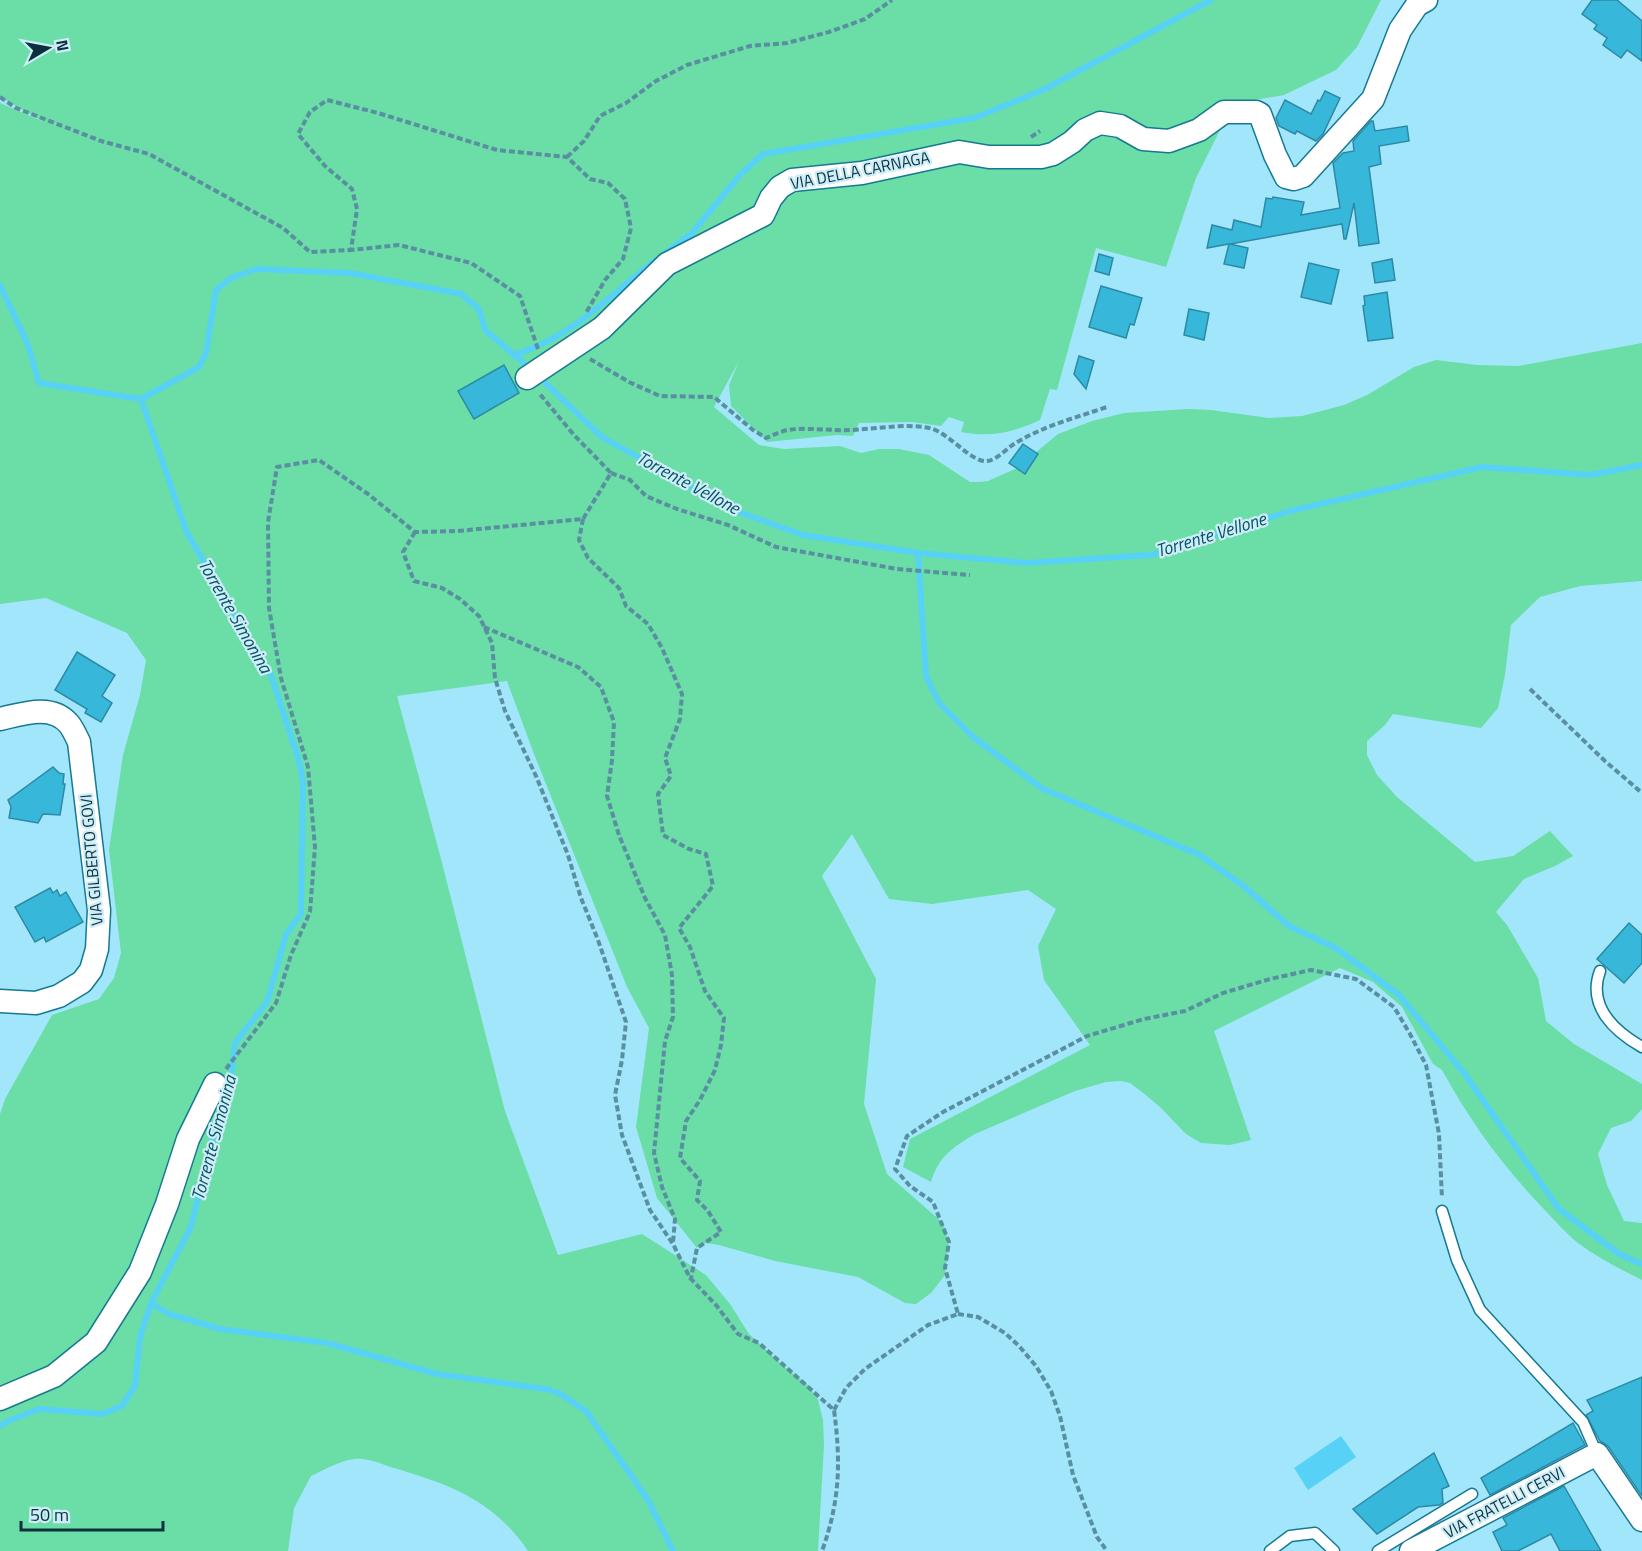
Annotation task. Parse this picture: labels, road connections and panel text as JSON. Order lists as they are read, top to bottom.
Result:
{
  "streets": {
    "street": ["VIA DELLA CARNAGA", "VIA GILBERTO GOVI", "VIA FRATELLI CERVI"]
  },
  "water": ["Torrente Vellone", "Torrente Simonina"],
  "scale_bar": "50 m",
  "north": "right"
}
